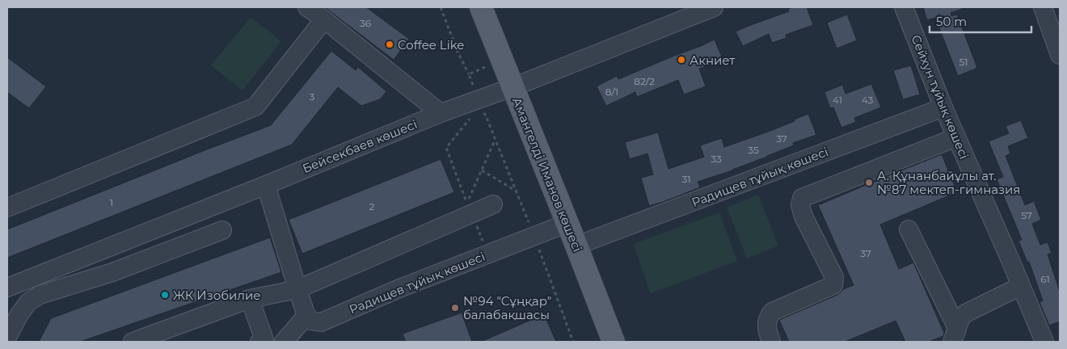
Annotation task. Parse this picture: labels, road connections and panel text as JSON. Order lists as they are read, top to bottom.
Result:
{
  "streets": {
    "main road": ["Амангелді Иманов көшесі"],
    "street": ["Сейхун тұйық көшесі", "Бейсекбаев көшесі", "Радищев тұйық көшесі"]
  },
  "crossings": [
    ["Сейхун тұйық көшесі", "Радищев тұйық көшесі"],
    ["Бейсекбаев көшесі", "Амангелді Иманов көшесі"],
    ["Амангелді Иманов көшесі", "Радищев тұйық көшесі"]
  ],
  "places": [
    "Coffee Like",
    "Акниет",
    "А. Құнанбайұлы ат. №87 мектеп-гимназия",
    "ЖК Изобилие",
    "№94 \"Сұңқар\" балабақшасы"
  ],
  "house_numbers": [
    "36",
    "51",
    "82/2",
    "8/1",
    "3",
    "41",
    "43",
    "37",
    "35",
    "33",
    "31",
    "1",
    "2",
    "57",
    "37",
    "61"
  ],
  "scale_bar": "50 m"
}
